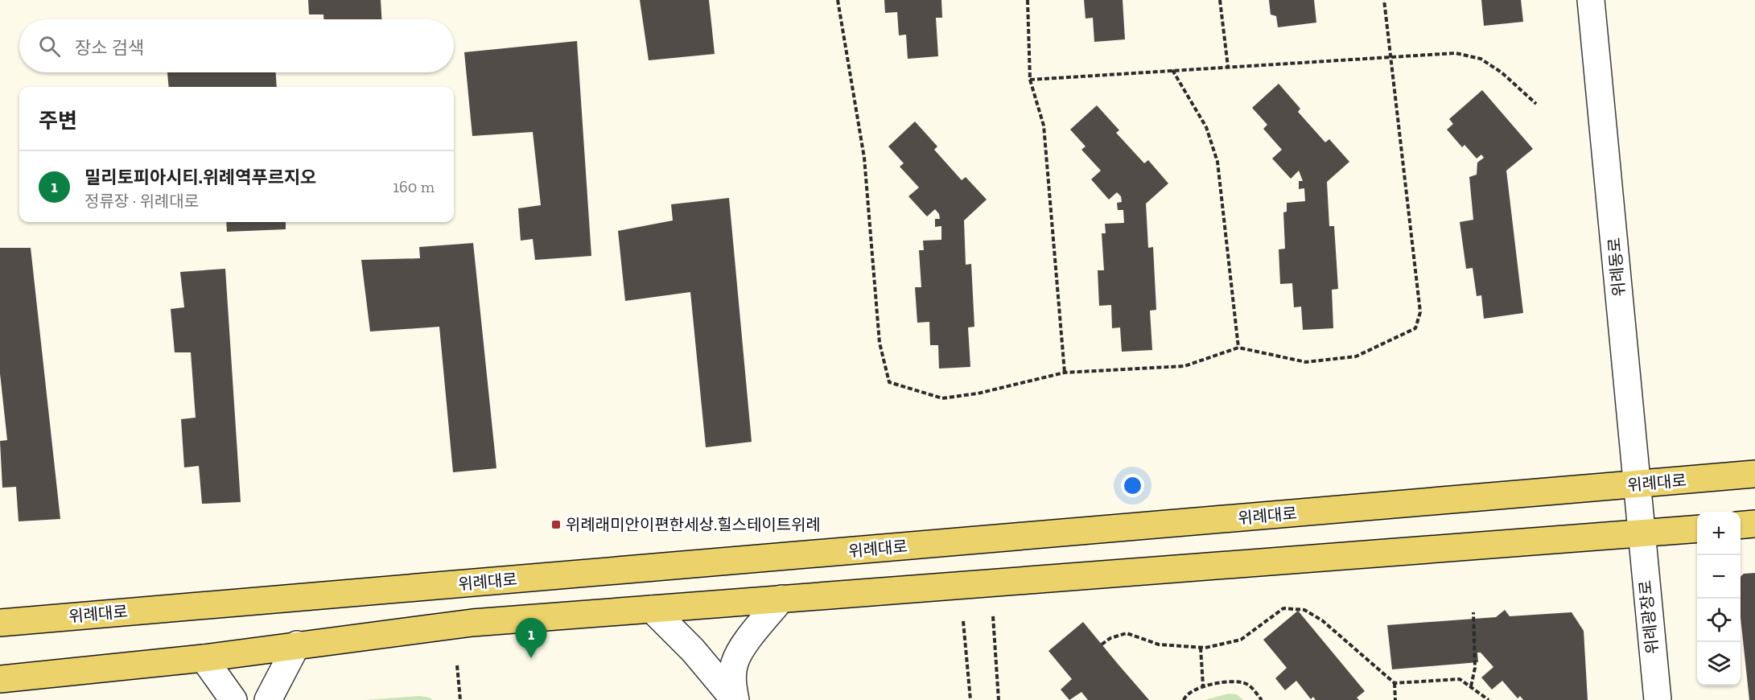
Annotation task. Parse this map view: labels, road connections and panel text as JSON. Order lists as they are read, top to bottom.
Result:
{
  "streets": {
    "main road": ["위례대로"],
    "street": ["위례동로", "위례광장로"]
  },
  "crossings": [
    ["위례동로", "위례대로"],
    ["위례동로", "위례광장로"]
  ],
  "places": {
    "transit": ["위례래미안이편한세상.힐스테이트위례"]
  },
  "page": {
    "search": "장소 검색",
    "heading": "주변",
    "list": [
      {
        "mark": "1",
        "name": "밀리토피아시티.위례역푸르지오",
        "note": "정류장 · 위례대로",
        "value": "160 m"
      }
    ],
    "map_buttons": ["+", "−"],
    "pins": "1"
  }
}
